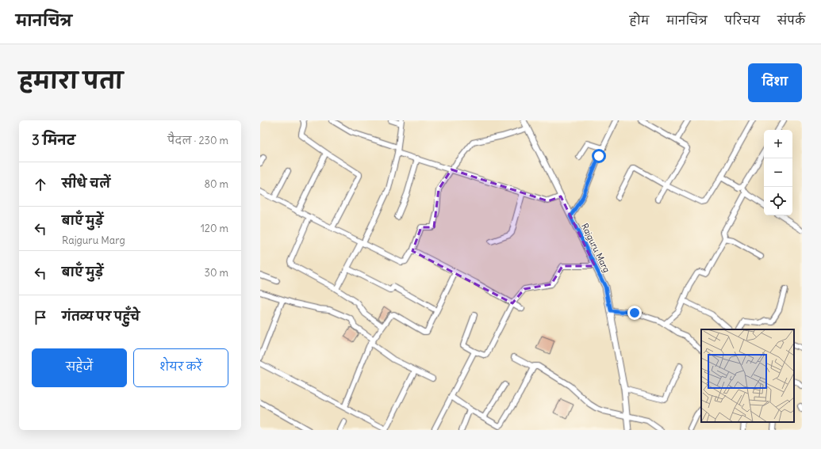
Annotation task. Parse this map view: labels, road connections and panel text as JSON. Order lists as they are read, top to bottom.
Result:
{
  "streets": {
    "street": ["Rajguru Marg"]
  },
  "page": {
    "header": "मानचित्र",
    "nav": [
      "होम",
      "मानचित्र",
      "परिचय",
      "संपर्क"
    ],
    "title": "हमारा पता",
    "buttons": [
      "दिशा",
      ["सहेजें", "शेयर करें"]
    ],
    "heading": ["3 मिनट", "पैदल · 230 m"],
    "map_buttons": ["+", "−"],
    "list": [
      ["सीधे चलें", "80 m"],
      ["बाएँ मुड़ें", "Rajguru Marg", "120 m"],
      ["बाएँ मुड़ें", "30 m"],
      "गंतव्य पर पहुँचे"
    ]
  }
}
